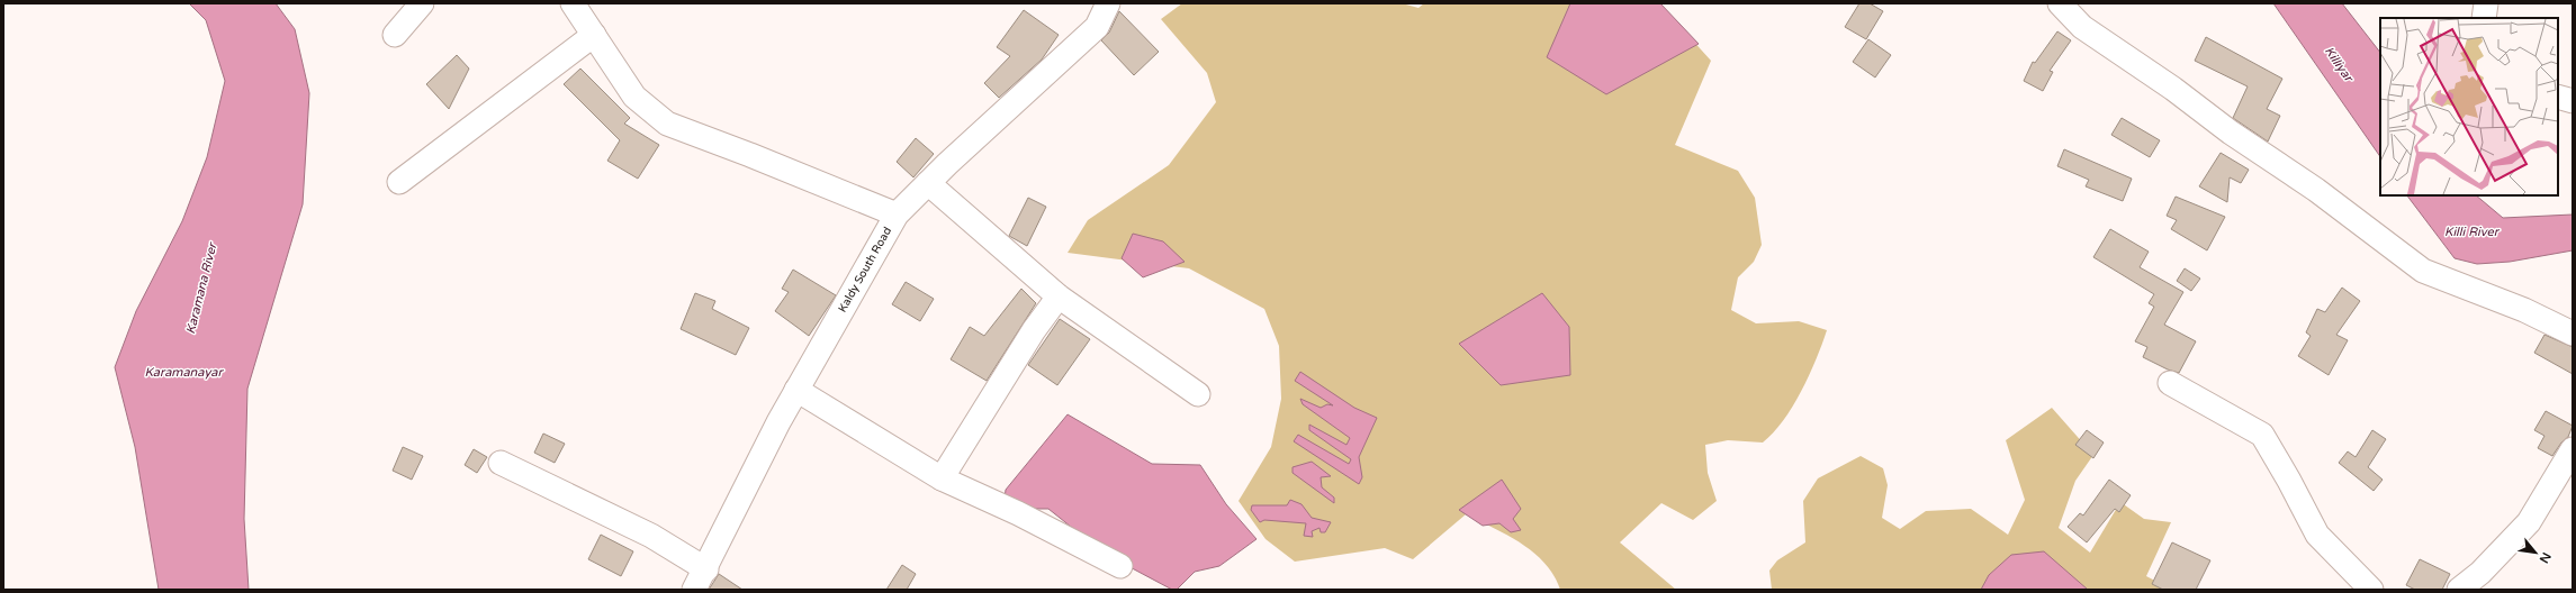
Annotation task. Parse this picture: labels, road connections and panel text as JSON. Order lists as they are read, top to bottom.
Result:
{
  "streets": {
    "street": ["Kaldy South Road"]
  },
  "water": [
    "Killiyar",
    "Killi River",
    "Karamana River",
    "Karamanayar"
  ],
  "north": "bottom right"
}
